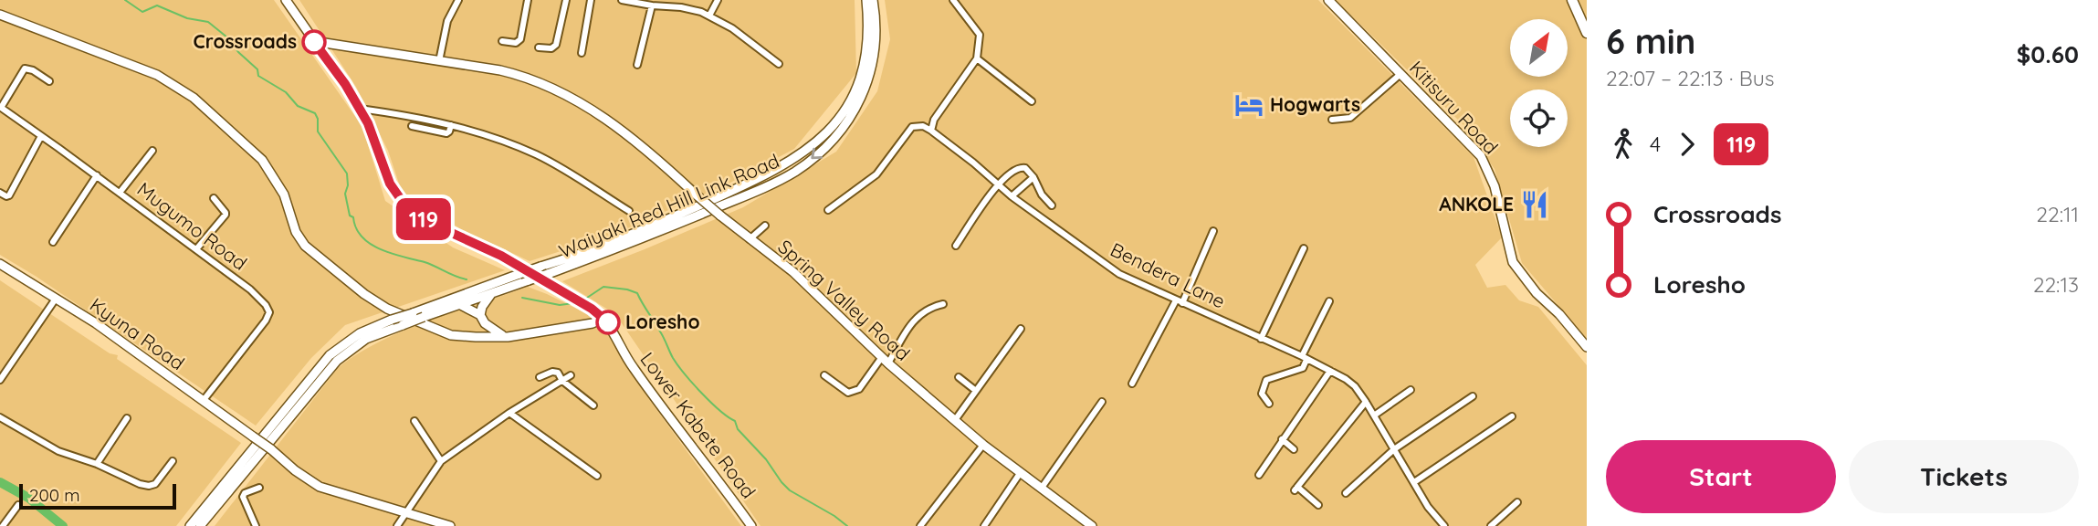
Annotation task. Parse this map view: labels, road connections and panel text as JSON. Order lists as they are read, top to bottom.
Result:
{
  "streets": {
    "main road": [
      "Kitisuru Road",
      "Waiyaki Red Hill Link Road",
      "Spring Valley Road",
      "Kyuna Road",
      "Lower Kabete Road"
    ],
    "street": ["Mugumo Road", "Bendera Lane"]
  },
  "crossings": [
    ["Mugumo Road", "Kyuna Road"],
    ["Spring Valley Road", "Lower Kabete Road"]
  ],
  "places": {
    "other": ["Crossroads", "Loresho"],
    "hotel": ["Hogwarts"],
    "restaurant": ["ANKOLE"]
  },
  "lines": ["bus line 119"],
  "scale_bar": "200 m",
  "north": "top right",
  "page": {
    "on_map": "119",
    "heading": ["6 min", "22:07 – 22:13 · Bus", "$0.60"],
    "legs": ["4", "119"],
    "list": [
      {
        "name": "Crossroads",
        "value": "22:11"
      },
      {
        "name": "Loresho",
        "value": "22:13"
      }
    ],
    "buttons": ["Start", "Tickets"],
    "scale": "200 m"
  }
}
